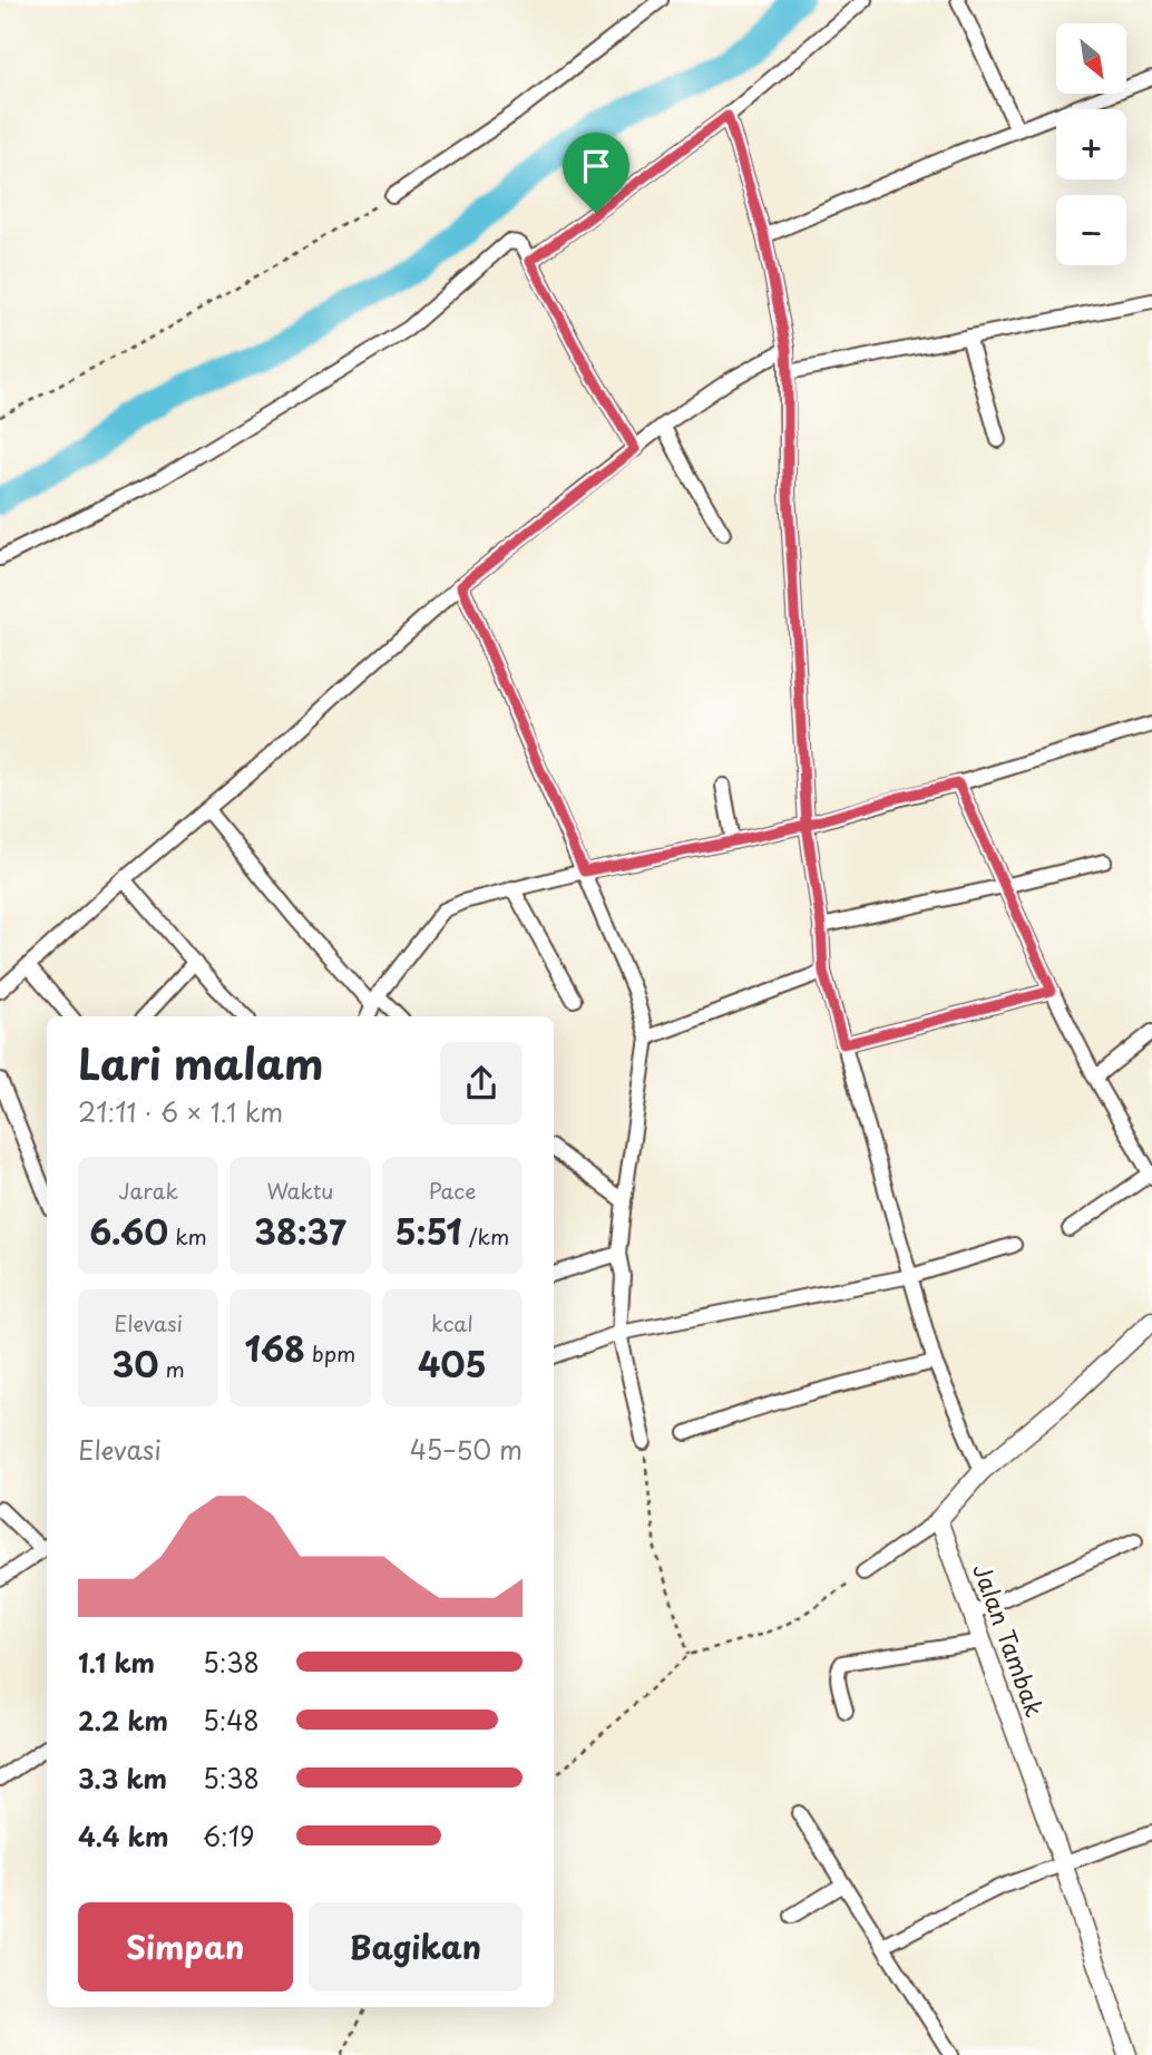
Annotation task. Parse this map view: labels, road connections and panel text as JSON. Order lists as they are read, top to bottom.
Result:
{
  "streets": {
    "street": ["Jalan Tambak"]
  },
  "north": "bottom right",
  "page": {
    "map_buttons": ["+", "−"],
    "heading": ["Lari malam", "21:11 · 6 × 1.1 km"],
    "stats": [
      ["Jarak", "6.60 km"],
      ["Waktu", "38:37"],
      ["Pace", "5:51 /km"],
      ["Elevasi", "30 m"],
      ["168 bpm"],
      ["kcal", "405"]
    ],
    "chart": ["Elevasi", "45–50 m"],
    "list": [
      {
        "name": "1.1 km",
        "note": "5:38"
      },
      {
        "name": "2.2 km",
        "note": "5:48"
      },
      {
        "name": "3.3 km",
        "note": "5:38"
      },
      {
        "name": "4.4 km",
        "note": "6:19"
      }
    ],
    "buttons": ["Simpan", "Bagikan"]
  }
}
